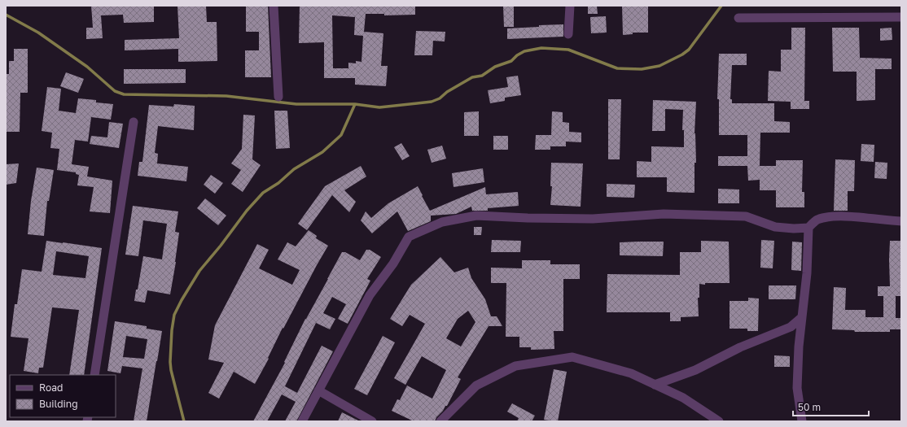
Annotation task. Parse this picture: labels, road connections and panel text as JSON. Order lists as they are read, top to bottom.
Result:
{
  "legend": ["Road", "Building"],
  "scale_bar": "50 m"
}
